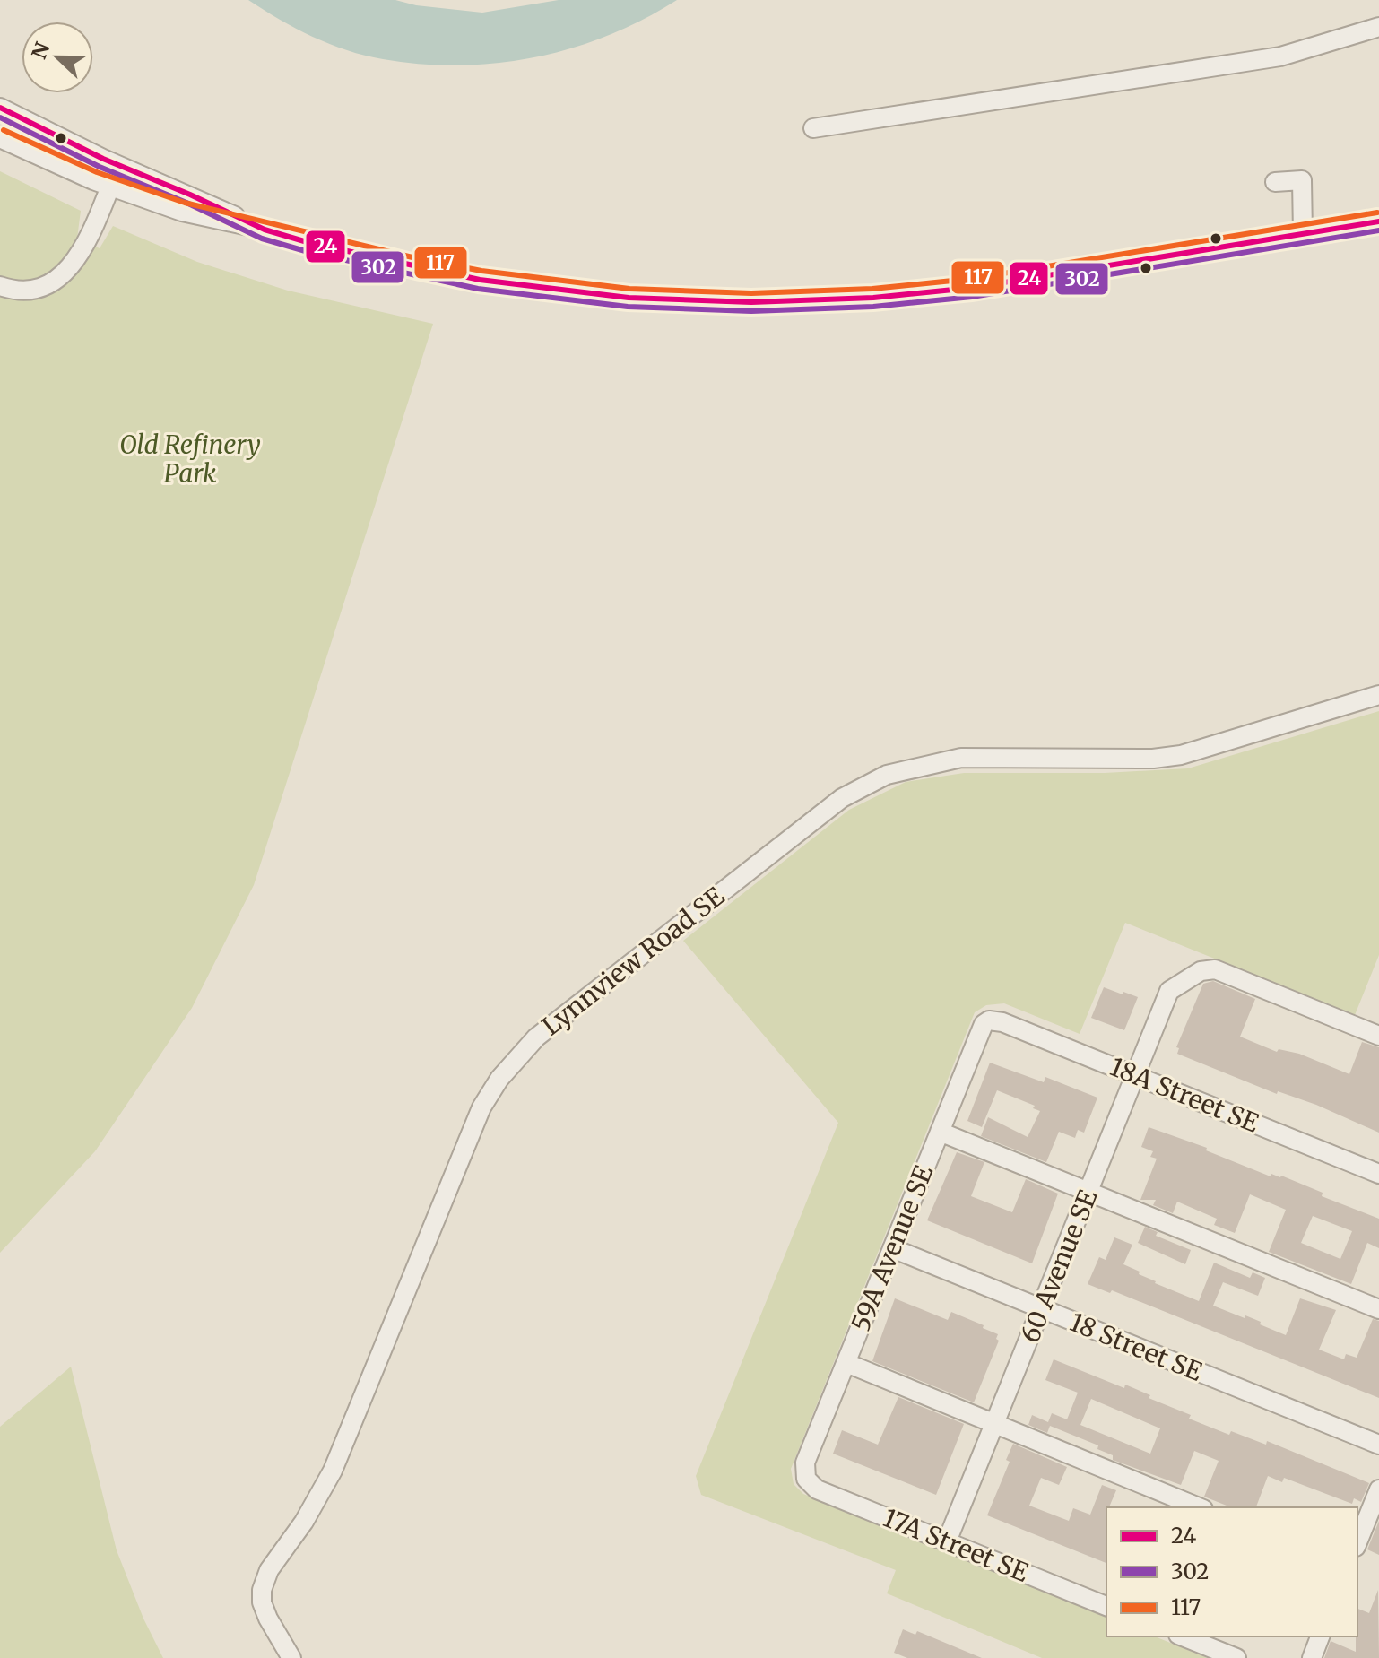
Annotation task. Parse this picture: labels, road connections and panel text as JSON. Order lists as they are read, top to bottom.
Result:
{
  "streets": {
    "street": [
      "Lynnview Road SE",
      "18A Street SE",
      "59A Avenue SE",
      "60 Avenue SE",
      "18 Street SE",
      "17A Street SE"
    ]
  },
  "crossings": [
    ["18A Street SE", "59A Avenue SE"],
    ["18A Street SE", "60 Avenue SE"],
    ["59A Avenue SE", "18 Street SE"],
    ["59A Avenue SE", "17A Street SE"],
    ["60 Avenue SE", "18 Street SE"],
    ["60 Avenue SE", "17A Street SE"]
  ],
  "parks": ["Old Refinery Park"],
  "lines": ["transit line 24", "transit line 302", "transit line 117"],
  "legend": ["24", "302", "117"],
  "north": "left"
}
